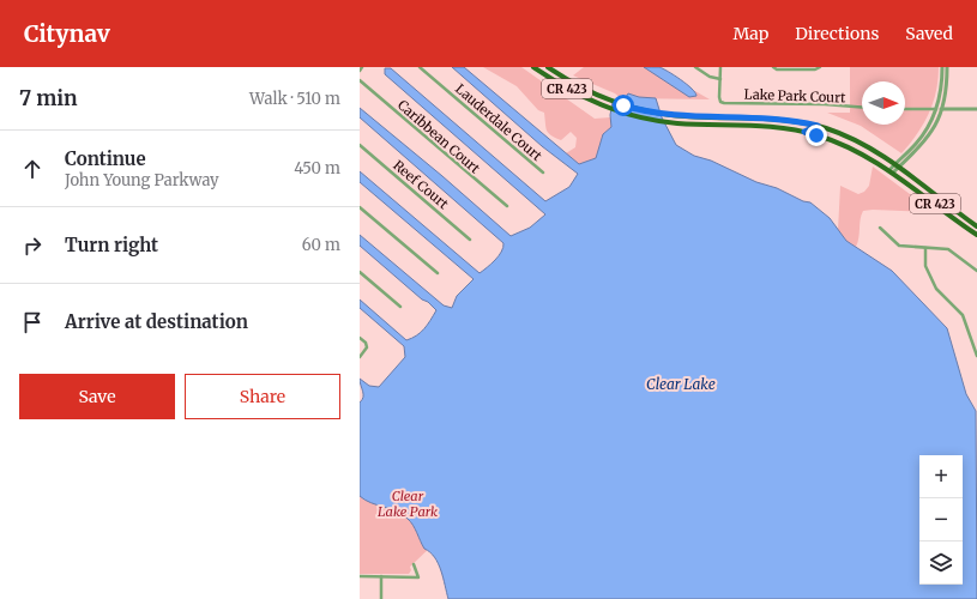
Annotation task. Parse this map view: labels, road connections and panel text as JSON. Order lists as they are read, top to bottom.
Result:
{
  "streets": {
    "main road": ["CR 423"],
    "street": [
      "Lake Park Court",
      "Lauderdale Court",
      "Caribbean Court",
      "Reef Court"
    ]
  },
  "water": ["Clear Lake"],
  "parks": ["Clear Lake Park"],
  "north": "right",
  "page": {
    "header": "Citynav",
    "nav": ["Map", "Directions", "Saved"],
    "heading": ["7 min", "Walk · 510 m"],
    "list": [
      ["Continue", "John Young Parkway", "450 m"],
      ["Turn right", "60 m"],
      "Arrive at destination"
    ],
    "buttons": ["Save", "Share"],
    "map_buttons": ["+", "−"]
  }
}
